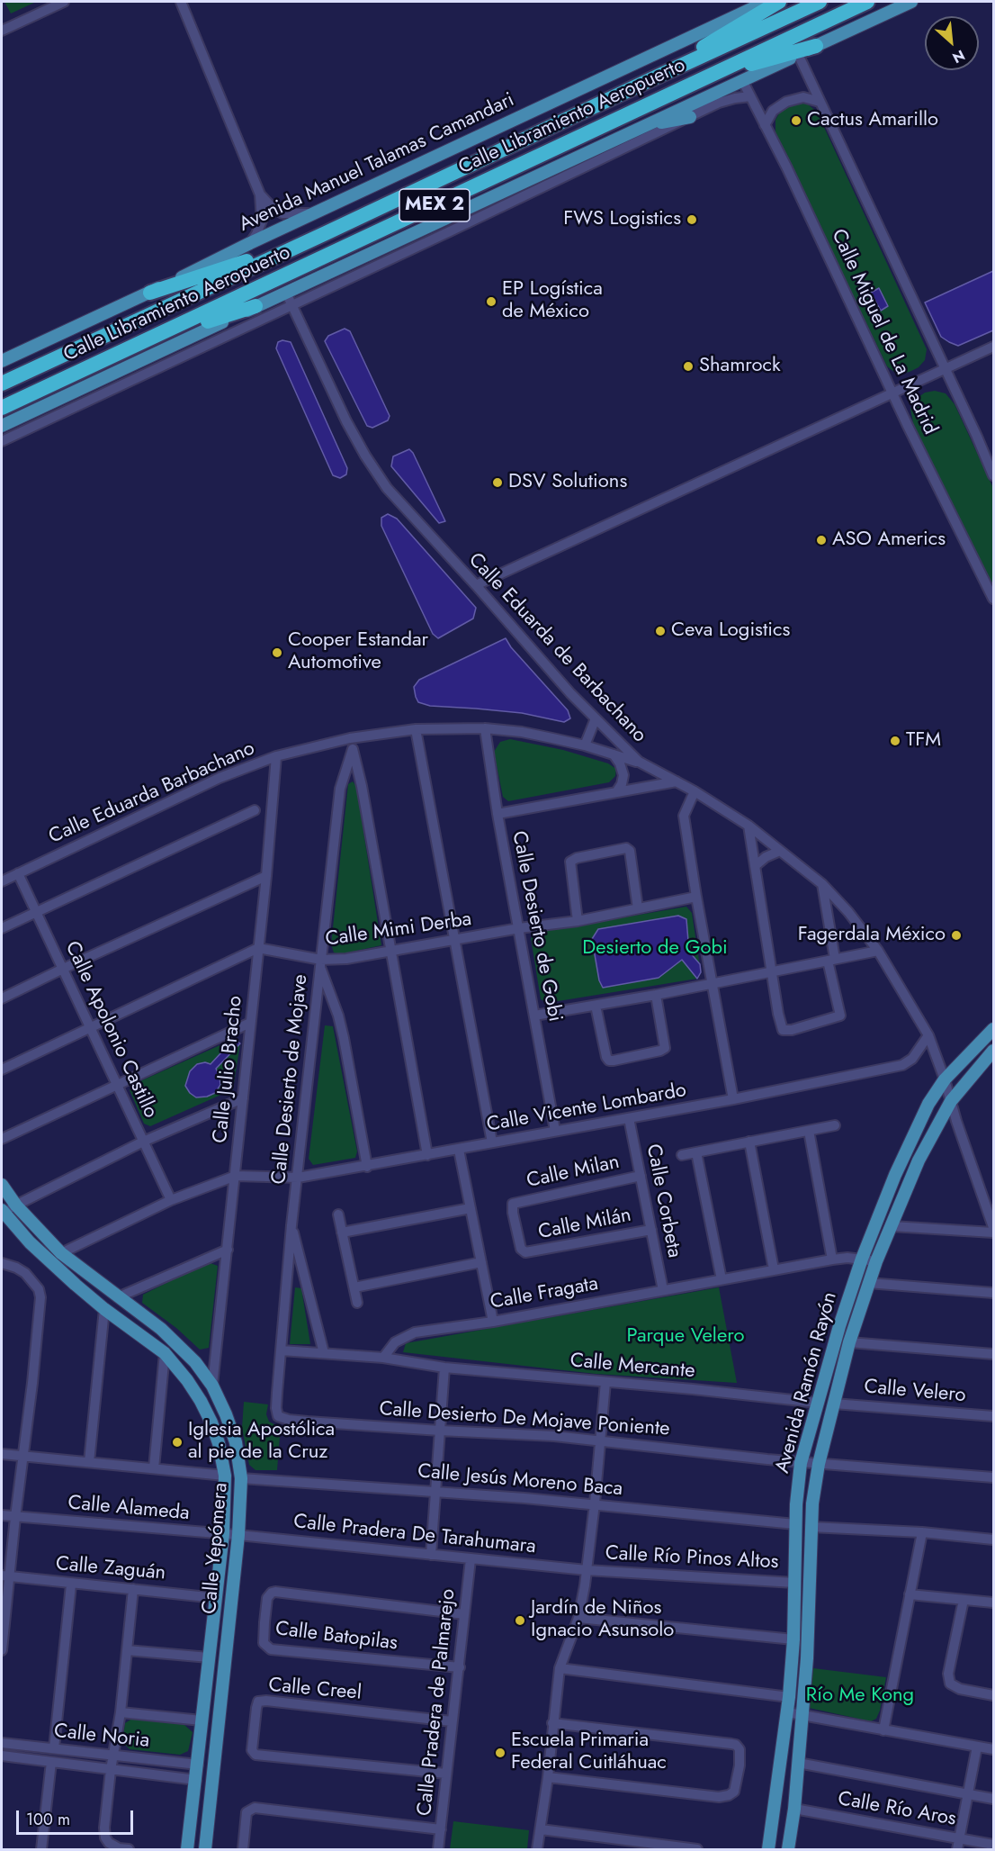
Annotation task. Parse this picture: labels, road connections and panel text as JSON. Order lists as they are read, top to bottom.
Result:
{
  "streets": {
    "highway": ["Calle Libramiento Aeropuerto", "MEX 2"],
    "main road": ["Avenida Manuel Talamas Camandari", "Avenida Ramón Rayón", "Calle Yepómera"],
    "street": [
      "Calle Miguel de La Madrid",
      "Calle Eduarda de Barbachano",
      "Calle Eduarda Barbachano",
      "Calle Desierto de Gobi",
      "Calle Mimi Derba",
      "Calle Apolonio Castillo",
      "Calle Julio Bracho",
      "Calle Desierto de Mojave",
      "Calle Vicente Lombardo",
      "Calle Milan",
      "Calle Corbeta",
      "Calle Milán",
      "Calle Fragata",
      "Calle Mercante",
      "Calle Velero",
      "Calle Desierto De Mojave Poniente",
      "Calle Jesús Moreno Baca",
      "Calle Alameda",
      "Calle Pradera De Tarahumara",
      "Calle Río Pinos Altos",
      "Calle Zaguán",
      "Calle Batopilas",
      "Calle Creel",
      "Calle Pradera de Palmarejo",
      "Calle Noria",
      "Calle Río Aros"
    ]
  },
  "crossings": [
    ["Calle Eduarda de Barbachano", "Calle Eduarda Barbachano"],
    ["Calle Eduarda de Barbachano", "Calle Vicente Lombardo"],
    ["Calle Eduarda de Barbachano", "Avenida Ramón Rayón"],
    ["Calle Eduarda Barbachano", "Calle Desierto de Gobi"],
    ["Calle Eduarda Barbachano", "Calle Apolonio Castillo"],
    ["Calle Eduarda Barbachano", "Calle Julio Bracho"],
    ["Calle Desierto de Gobi", "Calle Mimi Derba"],
    ["Calle Desierto de Gobi", "Calle Vicente Lombardo"],
    ["Calle Mimi Derba", "Calle Julio Bracho"],
    ["Calle Mimi Derba", "Calle Desierto de Mojave"],
    ["Calle Julio Bracho", "Calle Vicente Lombardo"],
    ["Calle Julio Bracho", "Calle Yepómera"],
    ["Calle Desierto de Mojave", "Calle Vicente Lombardo"],
    ["Calle Desierto de Mojave", "Calle Mercante"],
    ["Calle Desierto de Mojave", "Calle Desierto De Mojave Poniente"],
    ["Calle Vicente Lombardo", "Calle Corbeta"],
    ["Calle Milan", "Calle Corbeta"],
    ["Calle Milan", "Calle Milán"],
    ["Calle Corbeta", "Calle Milán"],
    ["Calle Corbeta", "Calle Fragata"],
    ["Calle Fragata", "Calle Mercante"],
    ["Calle Fragata", "Avenida Ramón Rayón"],
    ["Calle Mercante", "Avenida Ramón Rayón"],
    ["Calle Mercante", "Calle Desierto De Mojave Poniente"],
    ["Avenida Ramón Rayón", "Calle Velero"],
    ["Avenida Ramón Rayón", "Calle Desierto De Mojave Poniente"],
    ["Avenida Ramón Rayón", "Calle Jesús Moreno Baca"],
    ["Avenida Ramón Rayón", "Calle Río Pinos Altos"],
    ["Avenida Ramón Rayón", "Calle Río Aros"],
    ["Calle Jesús Moreno Baca", "Calle Yepómera"],
    ["Calle Alameda", "Calle Pradera De Tarahumara"],
    ["Calle Alameda", "Calle Yepómera"],
    ["Calle Pradera De Tarahumara", "Calle Yepómera"],
    ["Calle Pradera De Tarahumara", "Calle Río Pinos Altos"],
    ["Calle Pradera De Tarahumara", "Calle Pradera de Palmarejo"],
    ["Calle Yepómera", "Calle Zaguán"],
    ["Calle Yepómera", "Calle Noria"],
    ["Calle Batopilas", "Calle Pradera de Palmarejo"],
    ["Calle Creel", "Calle Pradera de Palmarejo"]
  ],
  "parks": ["Desierto de Gobi", "Parque Velero", "Río Me Kong"],
  "places": [
    "Cactus Amarillo",
    "FWS Logistics",
    "EP Logística de México",
    "Shamrock",
    "DSV Solutions",
    "ASO Americs",
    "Ceva Logistics",
    "Cooper Estandar Automotive",
    "TFM",
    "Fagerdala México",
    "Iglesia Apostólica al pie de la Cruz",
    "Jardín de Niños Ignacio Asunsolo",
    "Escuela Primaria Federal Cuitláhuac"
  ],
  "scale_bar": "100 m",
  "north": "bottom right"
}
